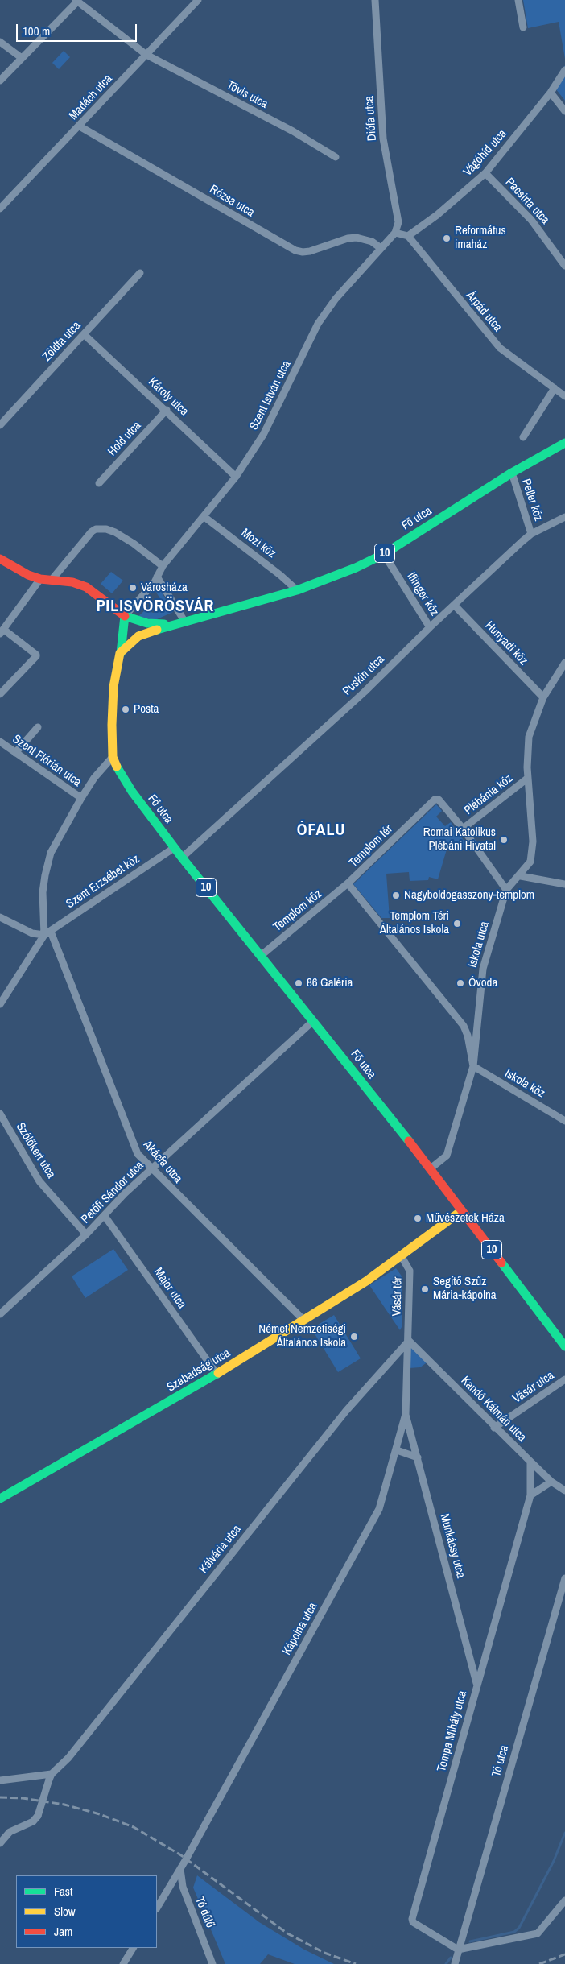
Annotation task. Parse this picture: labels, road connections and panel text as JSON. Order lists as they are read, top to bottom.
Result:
{
  "streets": {
    "main road": ["Fő utca", "10", "Szabadság utca"],
    "street": [
      "Tövis utca",
      "Madách utca",
      "Diófa utca",
      "Vágóhíd utca",
      "Rózsa utca",
      "Pacsirta utca",
      "Árpád utca",
      "Zöldfa utca",
      "Szent István utca",
      "Károly utca",
      "Hold utca",
      "Peller köz",
      "Mozi köz",
      "Iflinger köz",
      "Hunyadi köz",
      "Puskin utca",
      "Szent Flórián utca",
      "Plébánia köz",
      "Templom tér",
      "Szent Erzsébet köz",
      "Templom köz",
      "Iskola utca",
      "Iskola köz",
      "Szőlőkert utca",
      "Akácfa utca",
      "Petőfi Sándor utca",
      "Major utca",
      "Vásár tér",
      "Vásár utca",
      "Kandó Kálmán utca",
      "Munkácsy utca",
      "Kálvária utca",
      "Kápolna utca",
      "Tompa Mihály utca",
      "Tó utca",
      "Tó dűlő"
    ]
  },
  "crossings": [
    ["Tövis utca", "Madách utca"],
    ["Madách utca", "Rózsa utca"],
    ["Diófa utca", "Szent István utca"],
    ["Vágóhíd utca", "Pacsirta utca"],
    ["Vágóhíd utca", "Árpád utca"],
    ["Rózsa utca", "Szent István utca"],
    ["Zöldfa utca", "Károly utca"],
    ["Szent István utca", "Károly utca"],
    ["Szent István utca", "Mozi köz"],
    ["Károly utca", "Hold utca"],
    ["Peller köz", "Fő utca"],
    ["Peller köz", "Puskin utca"],
    ["Fő utca", "Mozi köz"],
    ["Fő utca", "Iflinger köz"],
    ["Fő utca", "Puskin utca"],
    ["Fő utca", "Szent Erzsébet köz"],
    ["Fő utca", "Templom köz"],
    ["Fő utca", "Iskola utca"],
    ["Fő utca", "Petőfi Sándor utca"],
    ["Iflinger köz", "Puskin utca"],
    ["Hunyadi köz", "Puskin utca"],
    ["Hunyadi köz", "Iskola utca"],
    ["Plébánia köz", "Templom tér"],
    ["Plébánia köz", "Iskola utca"],
    ["Templom tér", "Templom köz"],
    ["Templom tér", "Iskola utca"],
    ["Templom tér", "Iskola köz"],
    ["Szent Erzsébet köz", "Akácfa utca"],
    ["Iskola utca", "Iskola köz"],
    ["Szőlőkert utca", "Petőfi Sándor utca"],
    ["Akácfa utca", "Petőfi Sándor utca"],
    ["Akácfa utca", "Szabadság utca"],
    ["Petőfi Sándor utca", "Major utca"],
    ["Major utca", "Szabadság utca"],
    ["Vásár tér", "Szabadság utca"],
    ["Vásár tér", "Kandó Kálmán utca"],
    ["Vásár tér", "Kálvária utca"],
    ["Vásár tér", "Kápolna utca"],
    ["Vásár utca", "Kandó Kálmán utca"],
    ["Kandó Kálmán utca", "Kálvária utca"],
    ["Kandó Kálmán utca", "Kápolna utca"],
    ["Kandó Kálmán utca", "Tompa Mihály utca"],
    ["Munkácsy utca", "Kápolna utca"],
    ["Munkácsy utca", "Tompa Mihály utca"],
    ["Kálvária utca", "Kápolna utca"],
    ["Kápolna utca", "Tó dűlő"],
    ["Tompa Mihály utca", "Tó utca"]
  ],
  "districts": ["PILISVÖRÖSVÁR", "ÓFALU"],
  "places": [
    "Református imaház",
    "Városháza",
    "Posta",
    "Romai Katolikus Plébáni Hivatal",
    "Nagyboldogasszony-templom",
    "Templom Téri Általános Iskola",
    "86 Galéria",
    "Óvoda",
    "Művészetek Háza",
    "Segítő Szűz Mária-kápolna",
    "Német Nemzetiségi Általános Iskola"
  ],
  "legend": ["Fast", "Slow", "Jam"],
  "scale_bar": "100 m"
}
